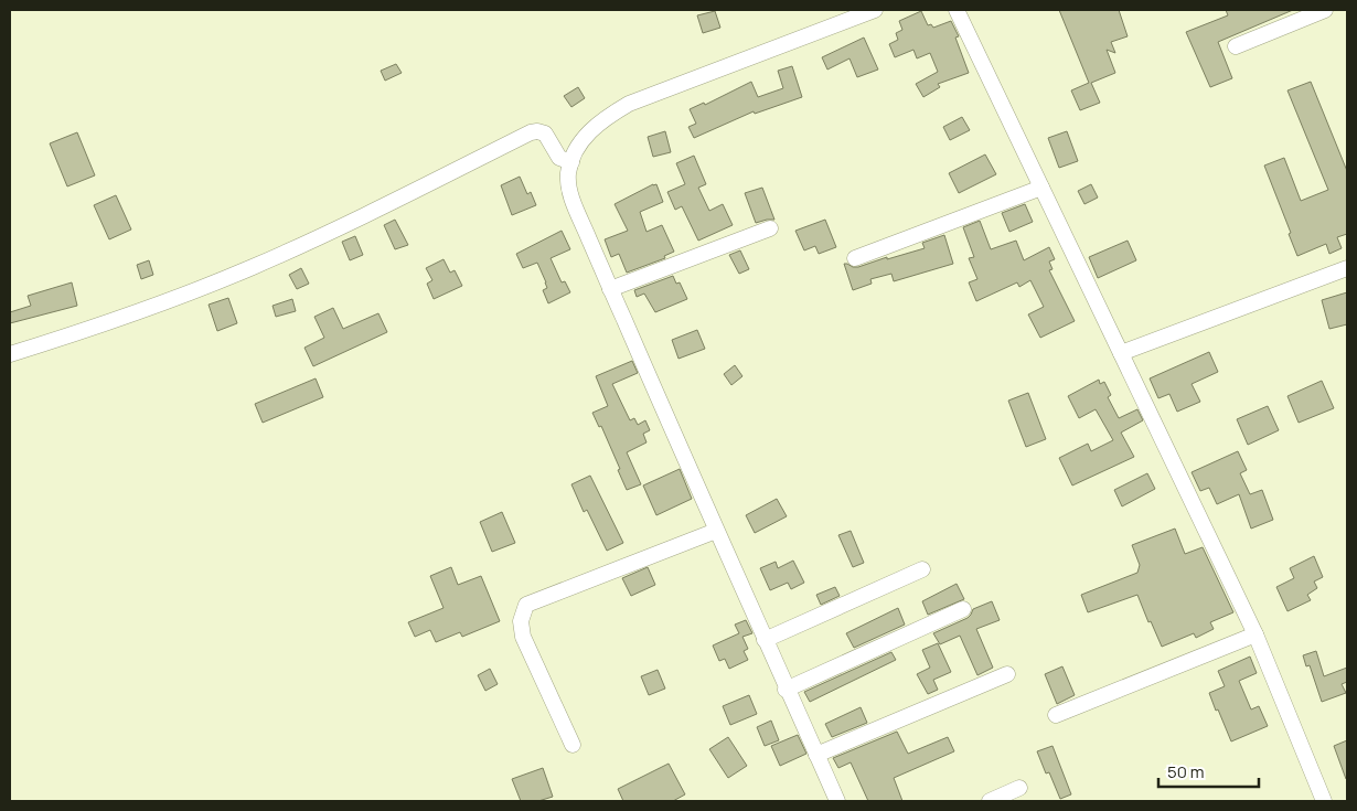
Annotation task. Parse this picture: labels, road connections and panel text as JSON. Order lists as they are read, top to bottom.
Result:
{
  "scale_bar": "50 m"
}
